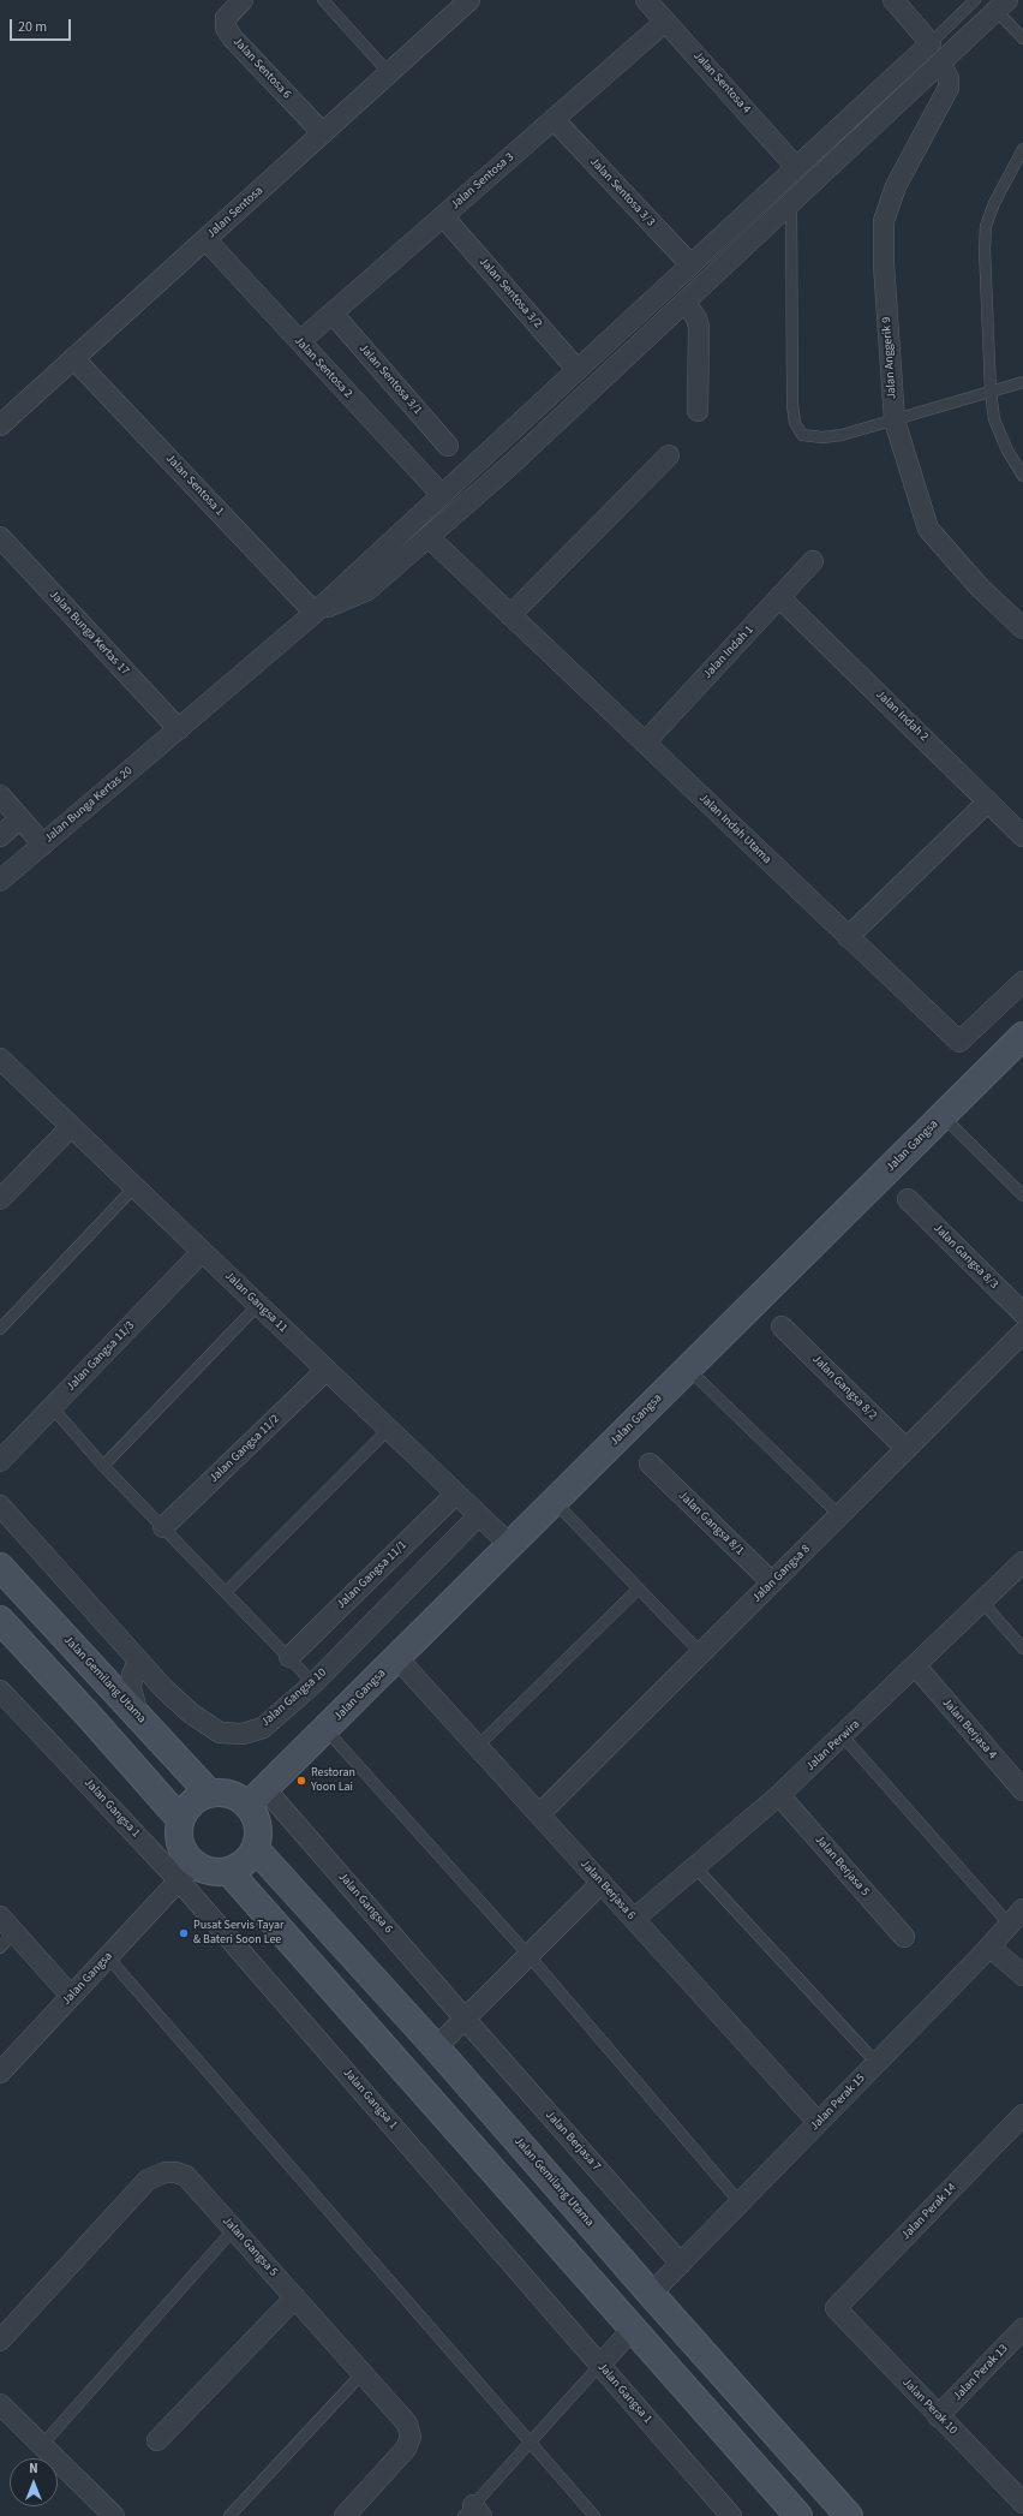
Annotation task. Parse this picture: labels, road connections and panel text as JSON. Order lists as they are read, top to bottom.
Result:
{
  "streets": {
    "main road": ["Jalan Gangsa", "Jalan Gemilang Utama"],
    "street": [
      "Jalan Sentosa 6",
      "Jalan Sentosa 4",
      "Jalan Sentosa 3",
      "Jalan Sentosa 3/3",
      "Jalan Sentosa",
      "Jalan Sentosa 3/2",
      "Jalan Anggerik 9",
      "Jalan Sentosa 2",
      "Jalan Sentosa 3/1",
      "Jalan Sentosa 1",
      "Jalan Bunga Kertas 17",
      "Jalan Indah 1",
      "Jalan Indah 2",
      "Jalan Bunga Kertas 20",
      "Jalan Indah Utama",
      "Jalan Gangsa 8/3",
      "Jalan Gangsa 11",
      "Jalan Gangsa 11/3",
      "Jalan Gangsa 8/2",
      "Jalan Gangsa 11/2",
      "Jalan Gangsa 8/1",
      "Jalan Gangsa 8",
      "Jalan Gangsa 11/1",
      "Jalan Gangsa 10",
      "Jalan Berjasa 4",
      "Jalan Perwira",
      "Jalan Gangsa 1",
      "Jalan Berjasa 5",
      "Jalan Berjasa 6",
      "Jalan Gangsa 6",
      "Jalan Perak 15",
      "Jalan Berjasa 7",
      "Jalan Perak 14",
      "Jalan Gangsa 5",
      "Jalan Perak 13",
      "Jalan Perak 10"
    ]
  },
  "crossings": [
    ["Jalan Sentosa 6", "Jalan Sentosa"],
    ["Jalan Sentosa 4", "Jalan Sentosa 3"],
    ["Jalan Sentosa 3", "Jalan Sentosa 3/3"],
    ["Jalan Sentosa 3", "Jalan Sentosa 3/2"],
    ["Jalan Sentosa 3", "Jalan Sentosa 2"],
    ["Jalan Sentosa 3", "Jalan Sentosa 3/1"],
    ["Jalan Sentosa", "Jalan Sentosa 2"],
    ["Jalan Sentosa", "Jalan Sentosa 1"],
    ["Jalan Sentosa 1", "Jalan Bunga Kertas 20"],
    ["Jalan Bunga Kertas 17", "Jalan Bunga Kertas 20"],
    ["Jalan Indah 1", "Jalan Indah 2"],
    ["Jalan Indah 1", "Jalan Indah Utama"],
    ["Jalan Gangsa", "Jalan Gangsa 11"],
    ["Jalan Gangsa", "Jalan Gemilang Utama"],
    ["Jalan Gangsa", "Jalan Gangsa 1"],
    ["Jalan Gangsa", "Jalan Berjasa 6"],
    ["Jalan Gangsa", "Jalan Gangsa 6"],
    ["Jalan Gangsa 11", "Jalan Gangsa 11/3"],
    ["Jalan Gangsa 11", "Jalan Gangsa 11/2"],
    ["Jalan Gangsa 11", "Jalan Gangsa 11/1"],
    ["Jalan Gangsa 11", "Jalan Gangsa 10"],
    ["Jalan Gangsa 8/2", "Jalan Gangsa 8"],
    ["Jalan Gangsa 8/1", "Jalan Gangsa 8"],
    ["Jalan Gangsa 8", "Jalan Berjasa 6"],
    ["Jalan Gemilang Utama", "Jalan Gangsa 1"],
    ["Jalan Gemilang Utama", "Jalan Gangsa 6"],
    ["Jalan Gemilang Utama", "Jalan Perak 15"],
    ["Jalan Berjasa 4", "Jalan Perwira"],
    ["Jalan Perwira", "Jalan Berjasa 5"],
    ["Jalan Perwira", "Jalan Berjasa 6"],
    ["Jalan Gangsa 1", "Jalan Gangsa 6"],
    ["Jalan Berjasa 6", "Jalan Perak 15"],
    ["Jalan Gangsa 6", "Jalan Berjasa 7"],
    ["Jalan Perak 15", "Jalan Berjasa 7"],
    ["Jalan Perak 14", "Jalan Perak 10"],
    ["Jalan Perak 13", "Jalan Perak 10"]
  ],
  "places": ["Restoran Yoon Lai", "Pusat Servis Tayar & Bateri Soon Lee"],
  "scale_bar": "20 m",
  "north": "top"
}
